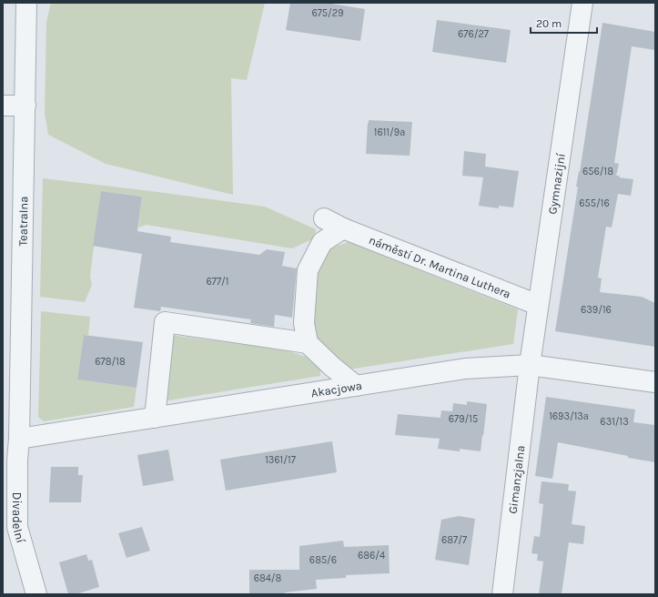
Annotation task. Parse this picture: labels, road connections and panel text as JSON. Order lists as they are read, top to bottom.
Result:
{
  "streets": {
    "street": [
      "Gymnazijní",
      "Teatralna",
      "náměstí Dr. Martina Luthera",
      "Akacjowa",
      "Gimanzjalna",
      "Divadelní"
    ]
  },
  "crossings": [
    ["Gymnazijní", "náměstí Dr. Martina Luthera"],
    ["Gymnazijní", "Akacjowa"],
    ["Gymnazijní", "Gimanzjalna"],
    ["Teatralna", "Akacjowa"],
    ["Teatralna", "Divadelní"],
    ["Akacjowa", "Gimanzjalna"],
    ["Akacjowa", "Divadelní"]
  ],
  "house_numbers": [
    "675/29",
    "676/27",
    "1611/9a",
    "656/18",
    "655/16",
    "677/1",
    "639/16",
    "678/18",
    "1693/13a",
    "679/15",
    "631/13",
    "1361/17",
    "687/7",
    "686/4",
    "685/6",
    "684/8"
  ],
  "scale_bar": "20 m"
}
